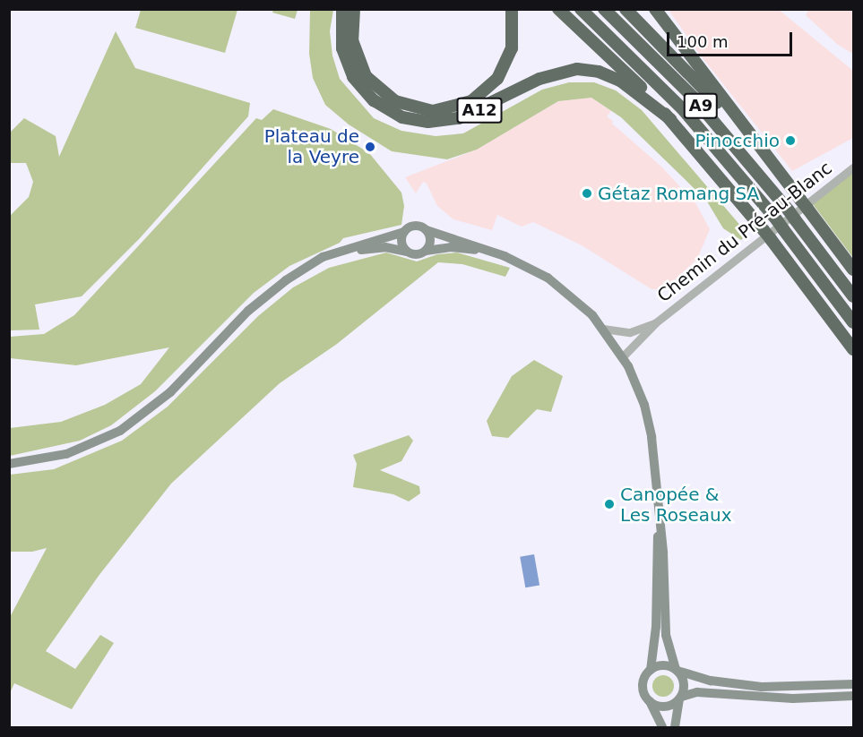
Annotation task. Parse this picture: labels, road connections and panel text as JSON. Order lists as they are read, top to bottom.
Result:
{
  "streets": {
    "highway": ["A9", "A12"],
    "street": ["Chemin du Pré-au-Blanc"]
  },
  "places": [
    "Pinocchio",
    "Plateau de la Veyre",
    "Gétaz Romang SA",
    "Canopée & Les Roseaux"
  ],
  "scale_bar": "100 m"
}
